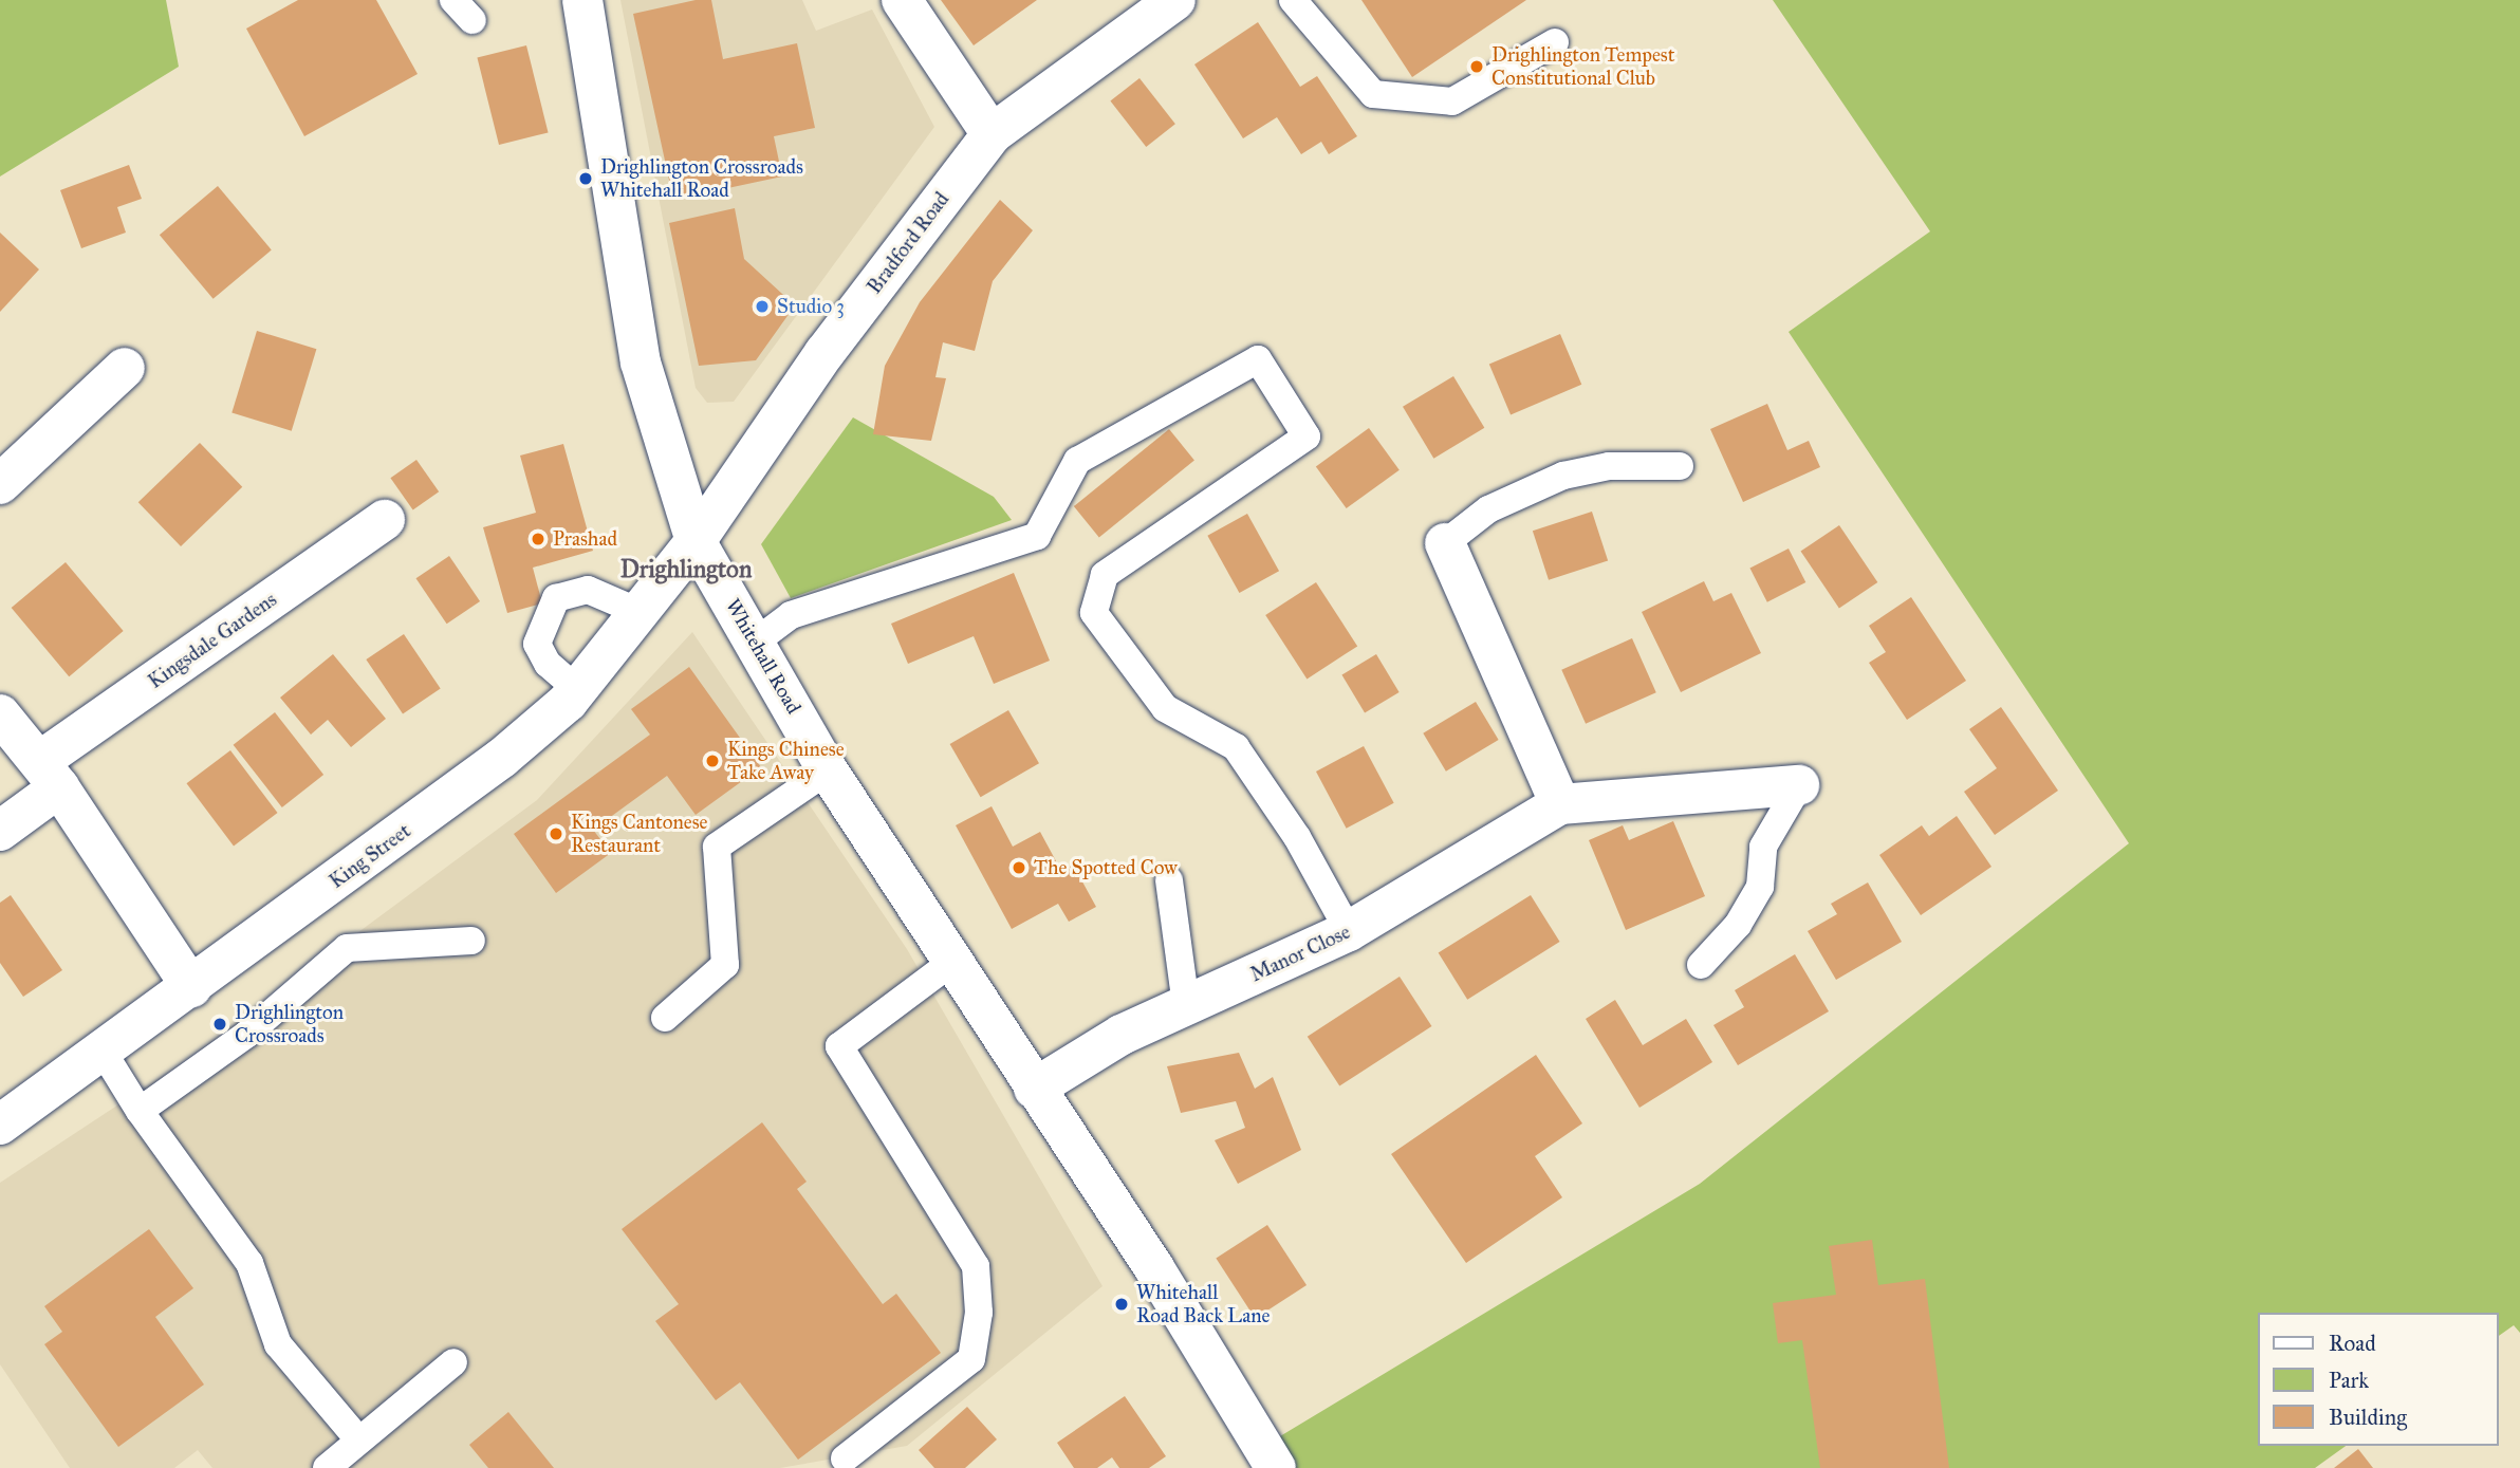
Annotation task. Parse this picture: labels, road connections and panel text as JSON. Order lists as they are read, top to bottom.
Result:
{
  "streets": {
    "main road": [
      "Bradford Road",
      "Kingsdale Gardens",
      "Whitehall Road",
      "King Street",
      "Manor Close"
    ]
  },
  "crossings": [
    ["Bradford Road", "Whitehall Road"],
    ["Bradford Road", "King Street"],
    ["Whitehall Road", "King Street"],
    ["Whitehall Road", "Manor Close"]
  ],
  "districts": ["Drighlington"],
  "places": [
    "Drighlington Tempest Constitutional Club",
    "Drighlington Crossroads Whitehall Road",
    "Studio 3",
    "Prashad",
    "Kings Chinese Take Away",
    "Kings Cantonese Restaurant",
    "The Spotted Cow",
    "Drighlington Crossroads",
    "Whitehall Road Back Lane"
  ],
  "legend": ["Road", "Park", "Building"]
}
